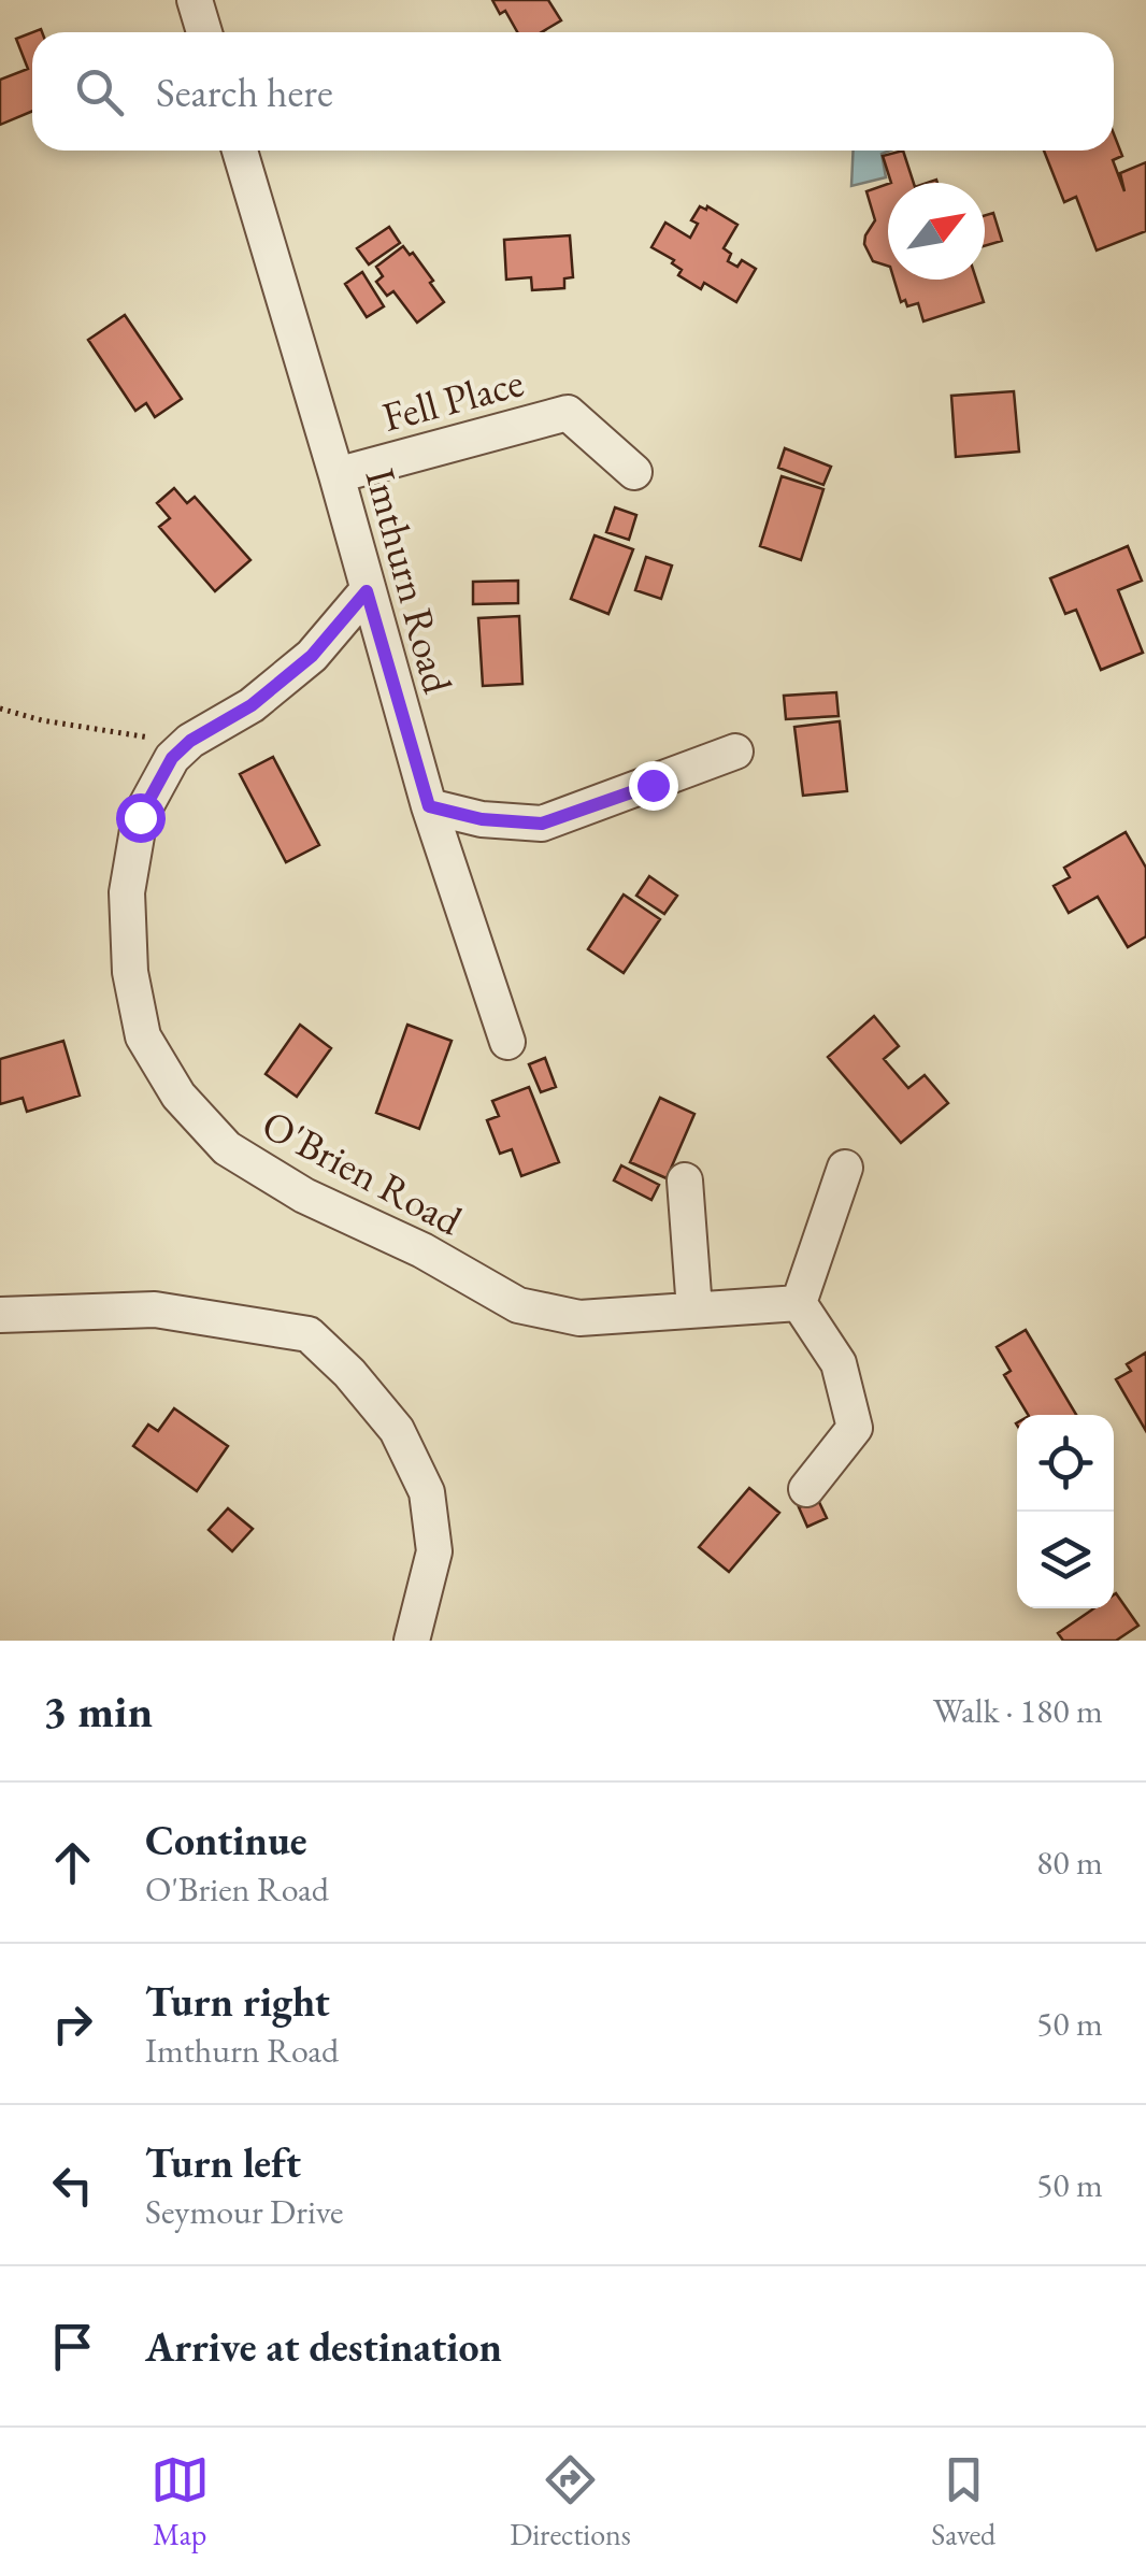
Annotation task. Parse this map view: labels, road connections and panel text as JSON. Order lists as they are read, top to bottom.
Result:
{
  "streets": {
    "street": ["Fell Place", "Imthurn Road", "O'Brien Road"]
  },
  "crossings": [
    ["Fell Place", "Imthurn Road"],
    ["Imthurn Road", "O'Brien Road"]
  ],
  "north": "top right",
  "page": {
    "search": "Search here",
    "heading": ["3 min", "Walk · 180 m"],
    "list": [
      ["Continue", "O'Brien Road", "80 m"],
      ["Turn right", "Imthurn Road", "50 m"],
      ["Turn left", "Seymour Drive", "50 m"],
      "Arrive at destination"
    ],
    "nav": ["Map", "Directions", "Saved"]
  }
}
